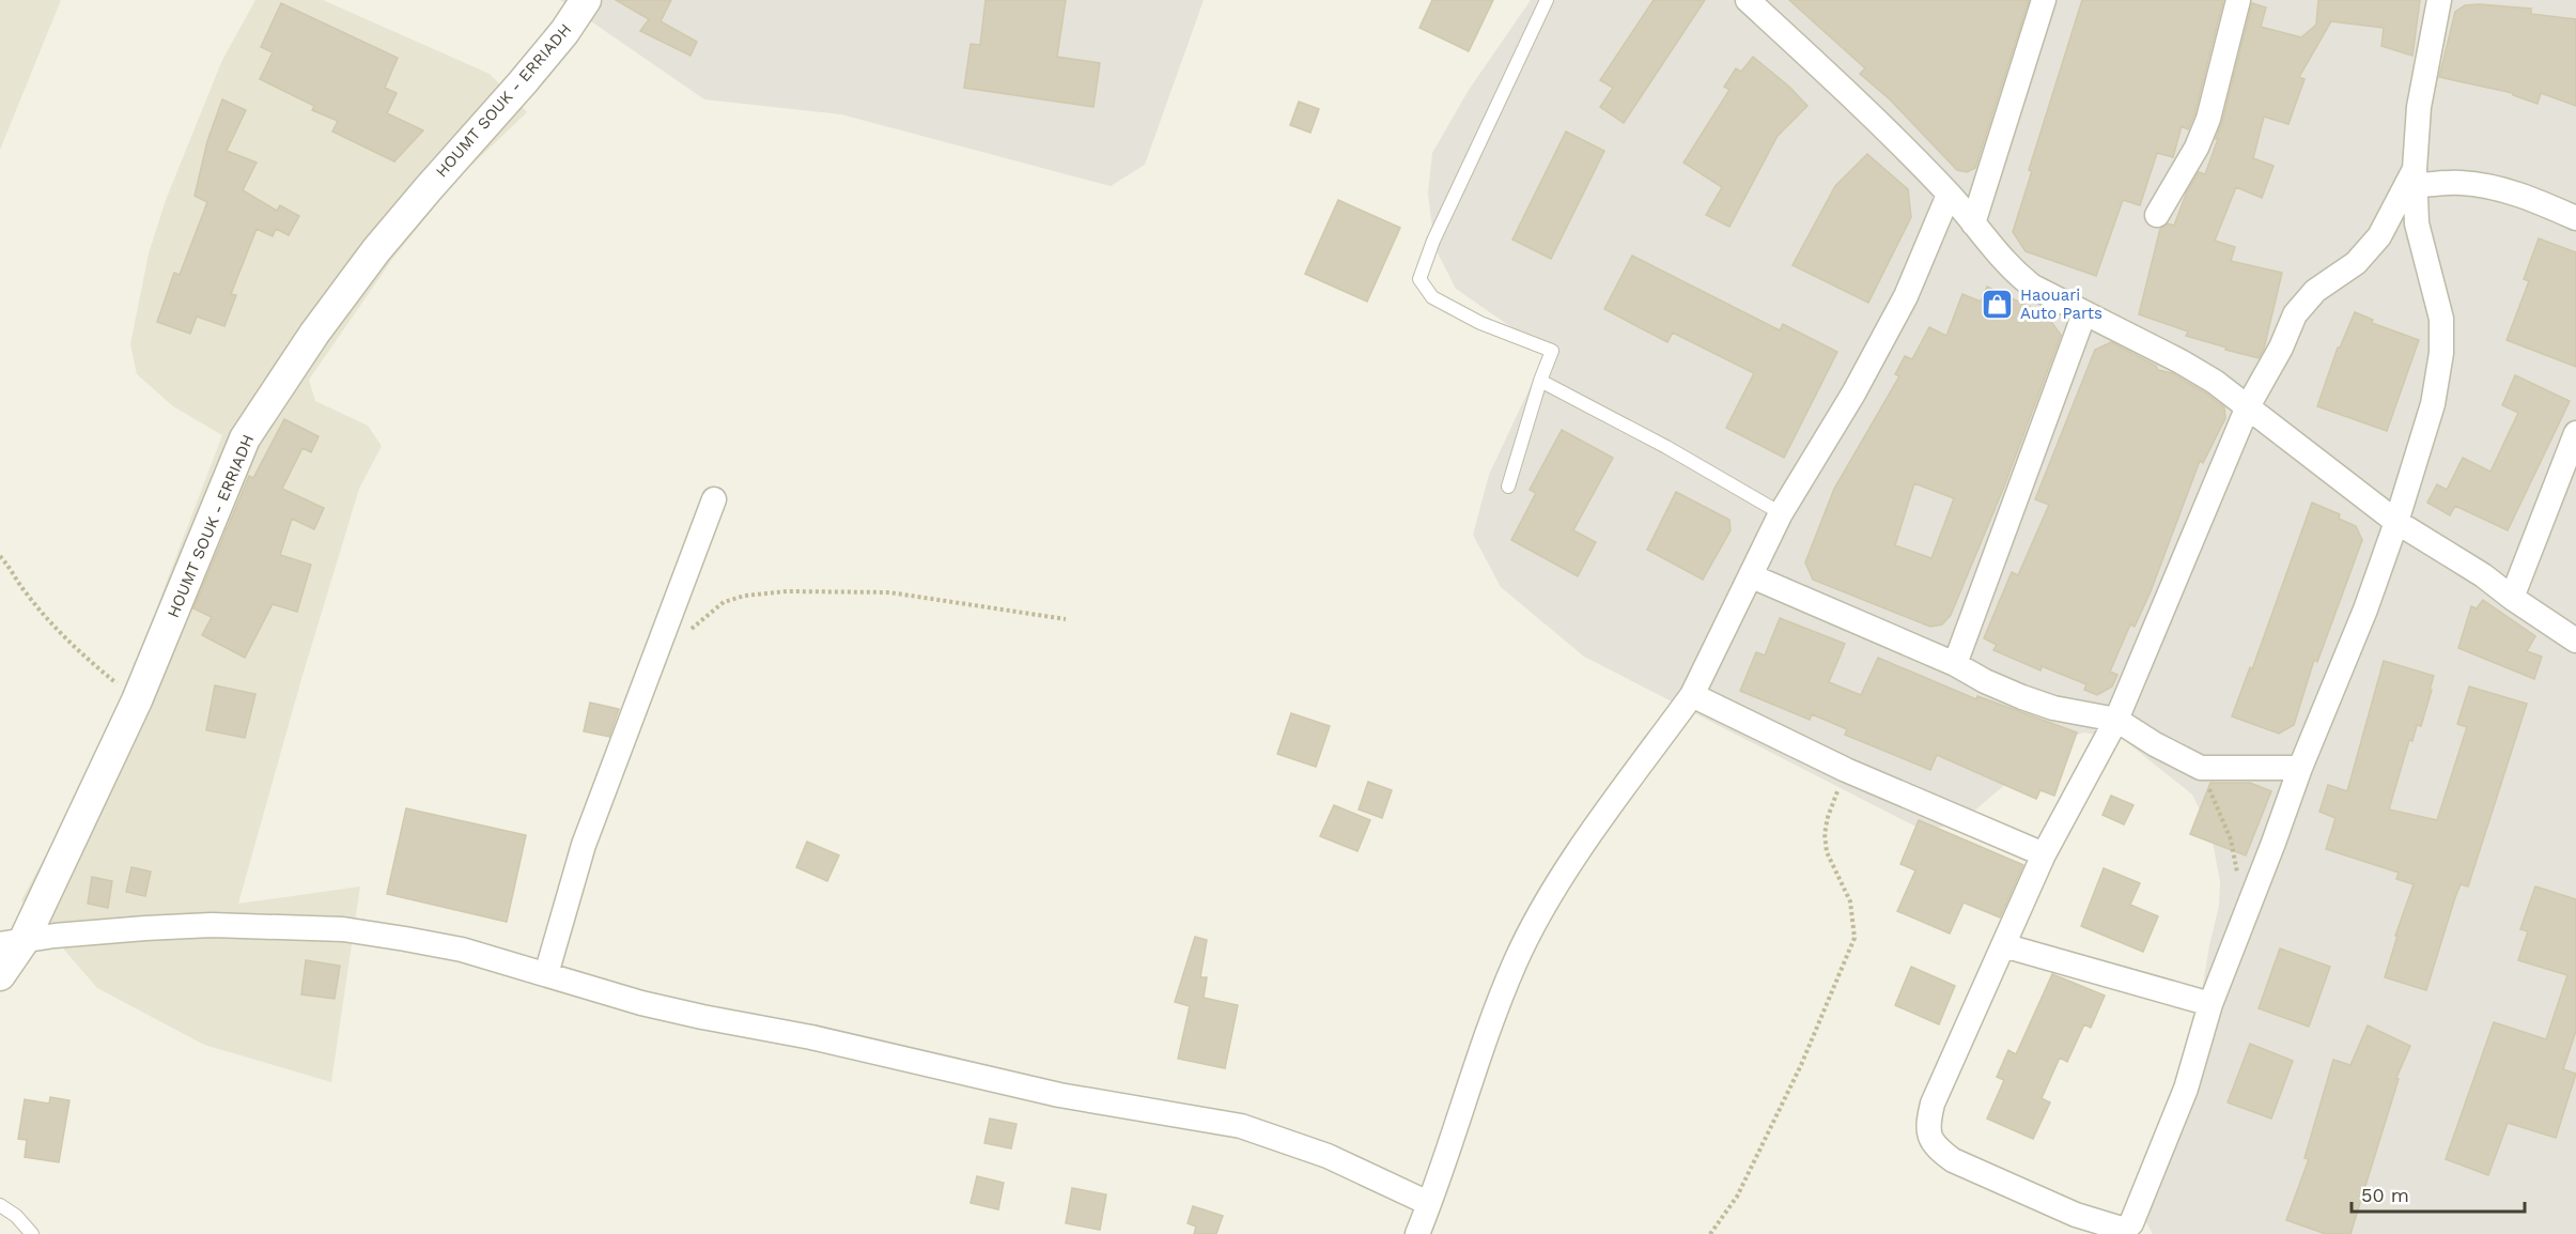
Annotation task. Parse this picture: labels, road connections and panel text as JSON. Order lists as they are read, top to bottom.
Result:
{
  "streets": {
    "street": ["HOUMT SOUK - ERRIADH"]
  },
  "places": {
    "shop": ["Haouari Auto Parts"]
  },
  "scale_bar": "50 m"
}
